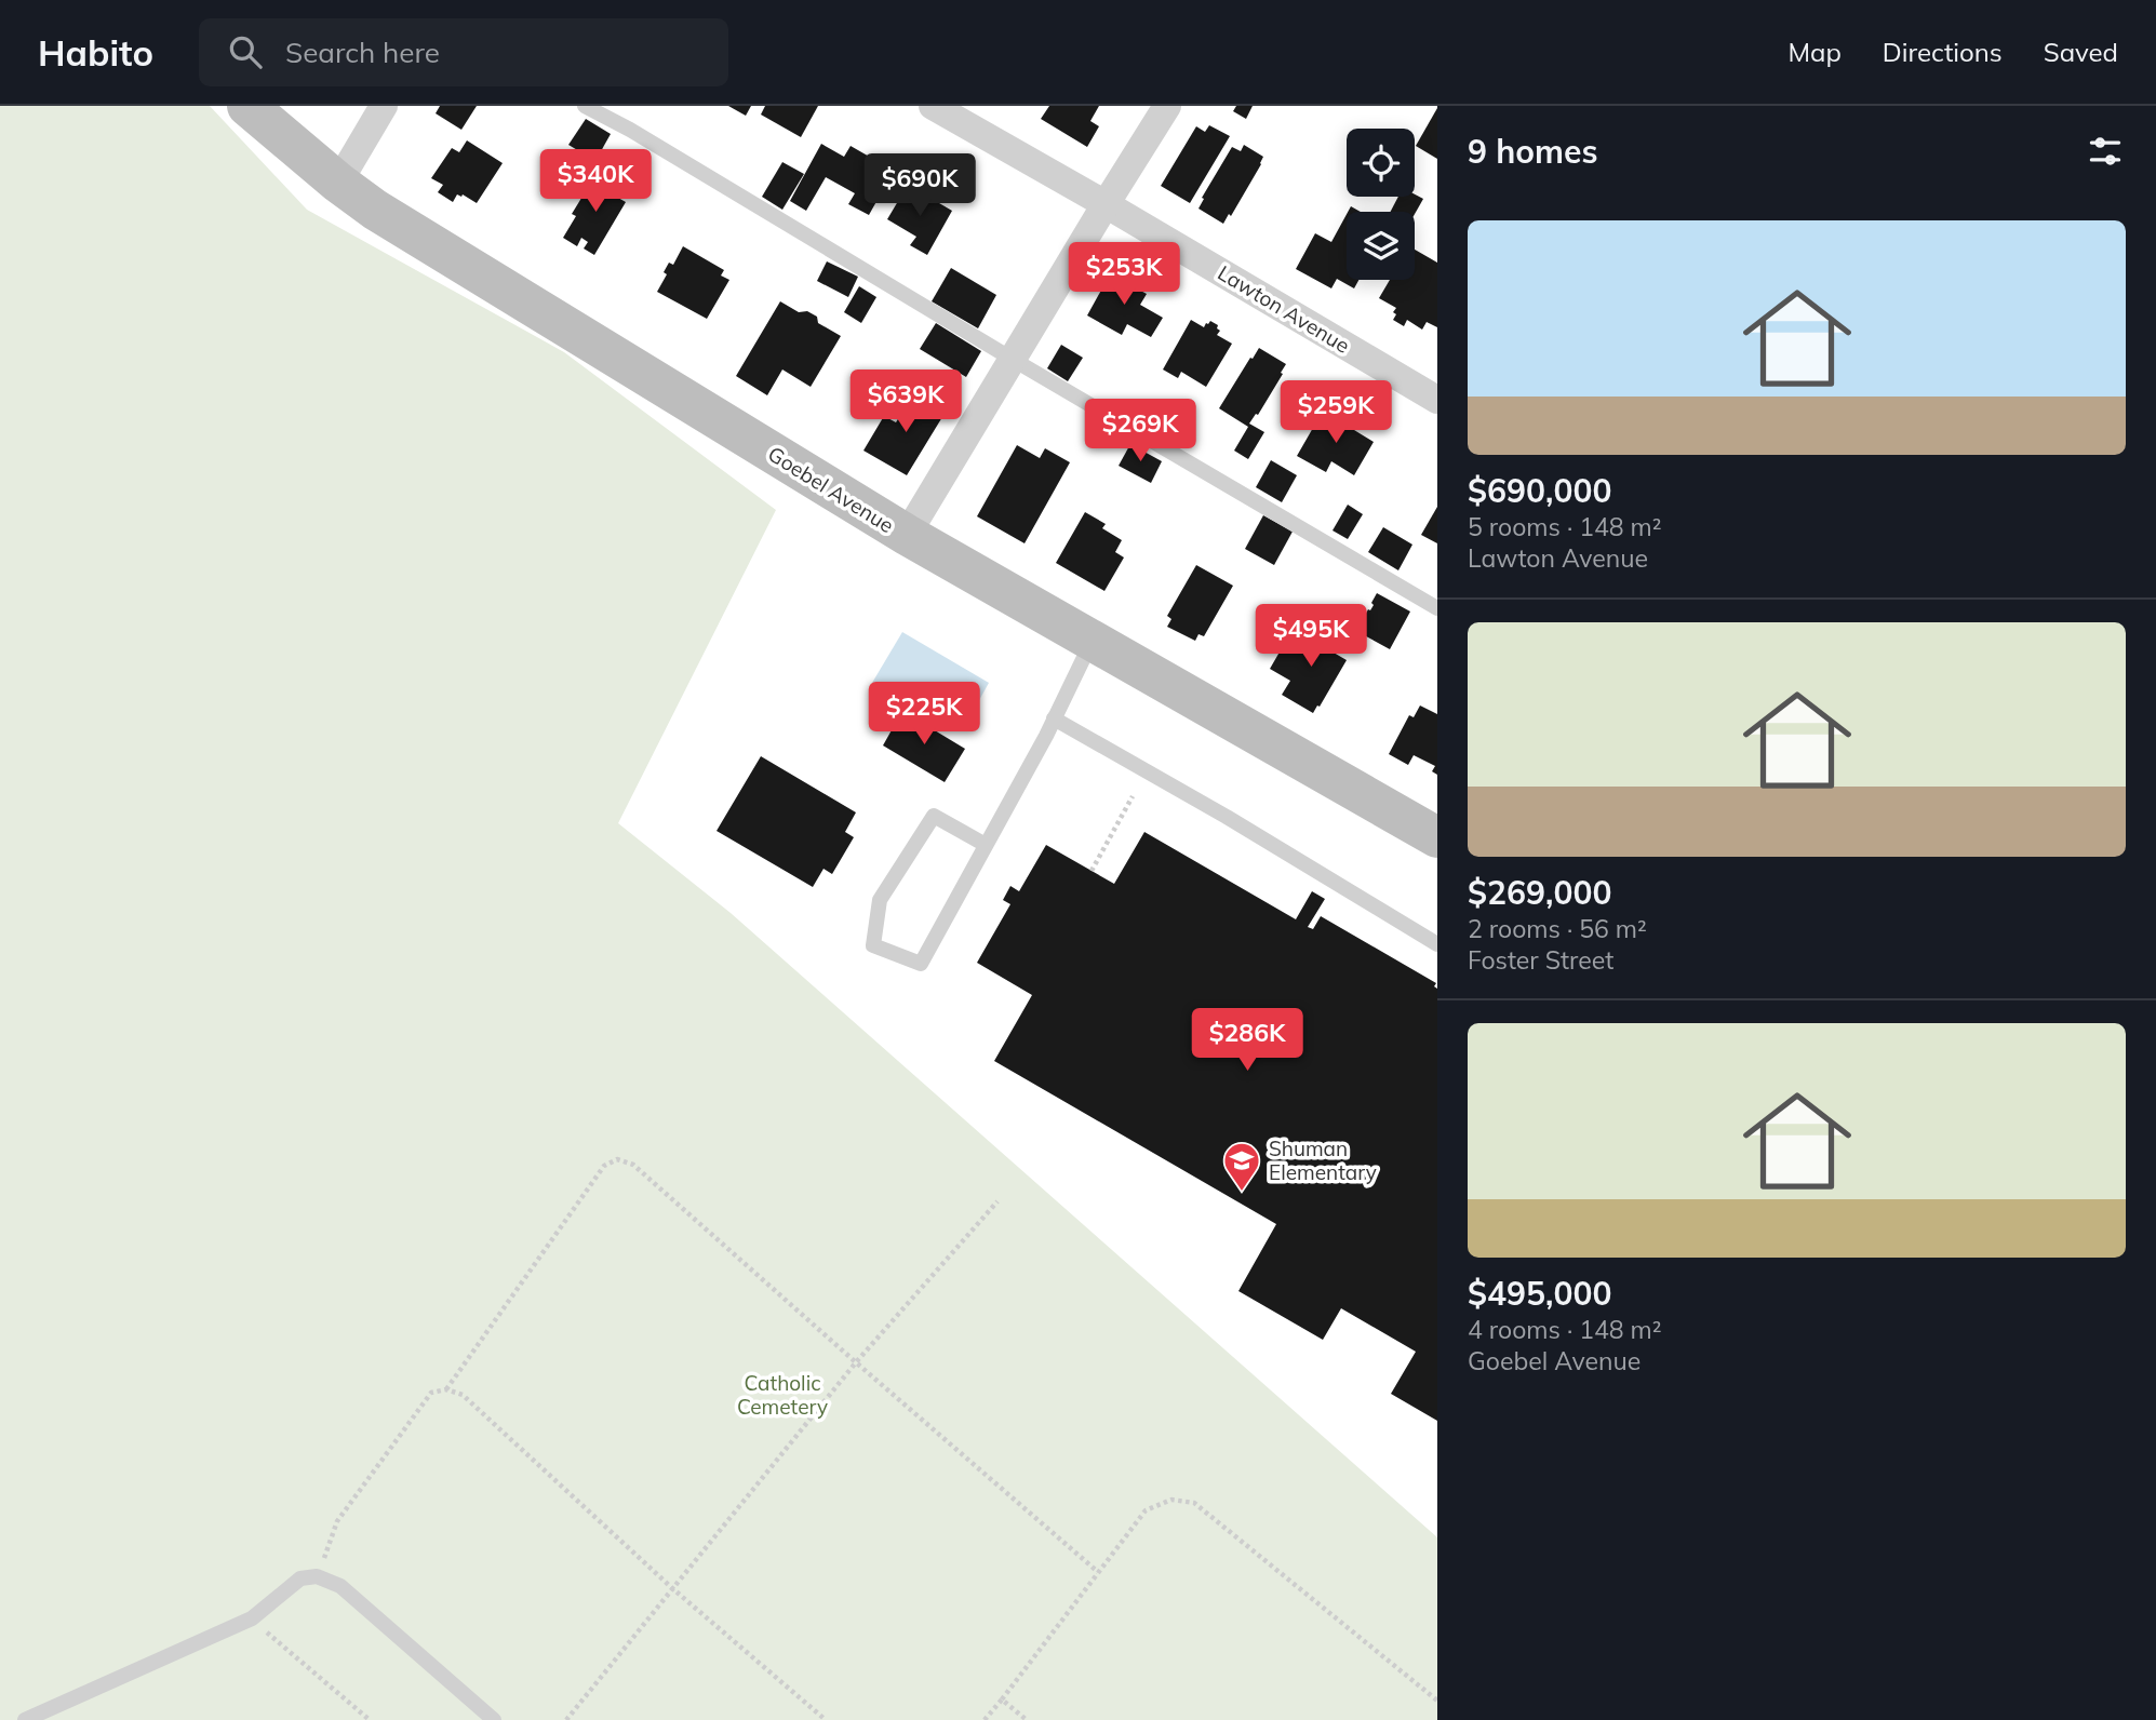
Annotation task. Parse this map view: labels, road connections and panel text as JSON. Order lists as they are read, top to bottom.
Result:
{
  "streets": {
    "street": ["Lawton Avenue", "Goebel Avenue"]
  },
  "parks": ["Catholic Cemetery"],
  "places": {
    "school or university": ["Shuman Elementary"]
  },
  "page": {
    "header": "Habito",
    "search": "Search here",
    "nav": ["Map", "Directions", "Saved"],
    "heading": "9 homes",
    "price": [
      "$340K",
      "$690K",
      "$253K",
      "$639K",
      "$259K",
      "$269K",
      "$495K",
      "$225K",
      "$286K"
    ],
    "list": [
      {
        "name": "$690,000",
        "note": "5 rooms · 148 m² · Lawton Avenue"
      },
      {
        "name": "$269,000",
        "note": "2 rooms · 56 m² · Foster Street"
      },
      {
        "name": "$495,000",
        "note": "4 rooms · 148 m² · Goebel Avenue"
      }
    ]
  }
}
